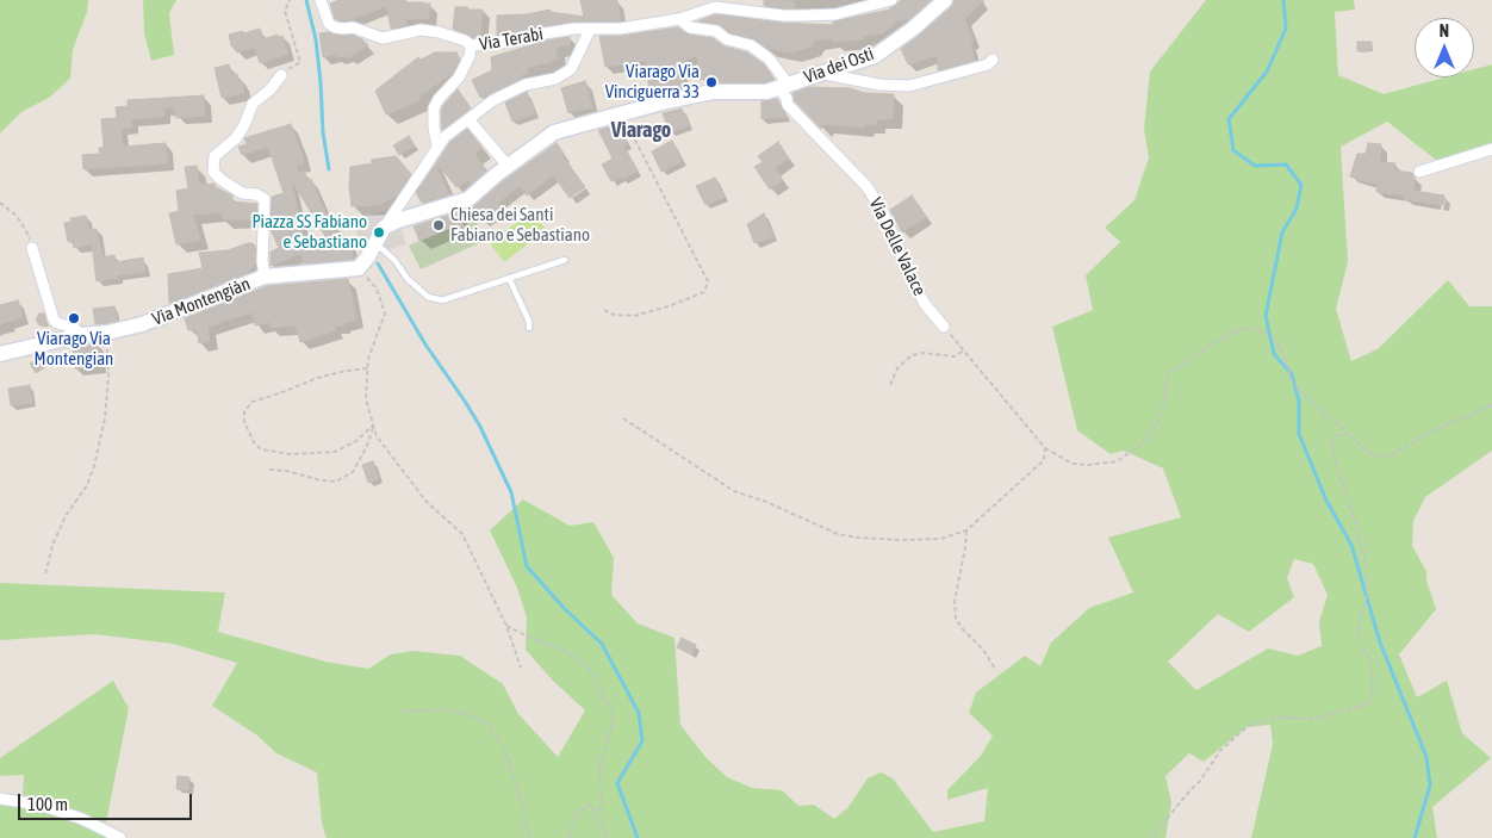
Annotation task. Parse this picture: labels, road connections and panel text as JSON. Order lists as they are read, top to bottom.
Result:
{
  "streets": {
    "street": [
      "Via Terabi",
      "Via dei Osti",
      "Via Delle Valace",
      "Via Montengiàn"
    ]
  },
  "crossings": [
    ["Via Terabi", "Via Delle Valace"],
    ["Via dei Osti", "Via Delle Valace"]
  ],
  "districts": ["Viarago"],
  "places": [
    "Viarago Via Vinciguerra 33",
    "Chiesa dei Santi Fabiano e Sebastiano",
    "Piazza SS Fabiano e Sebastiano",
    "Viarago Via Montengian"
  ],
  "scale_bar": "100 m",
  "north": "top"
}
